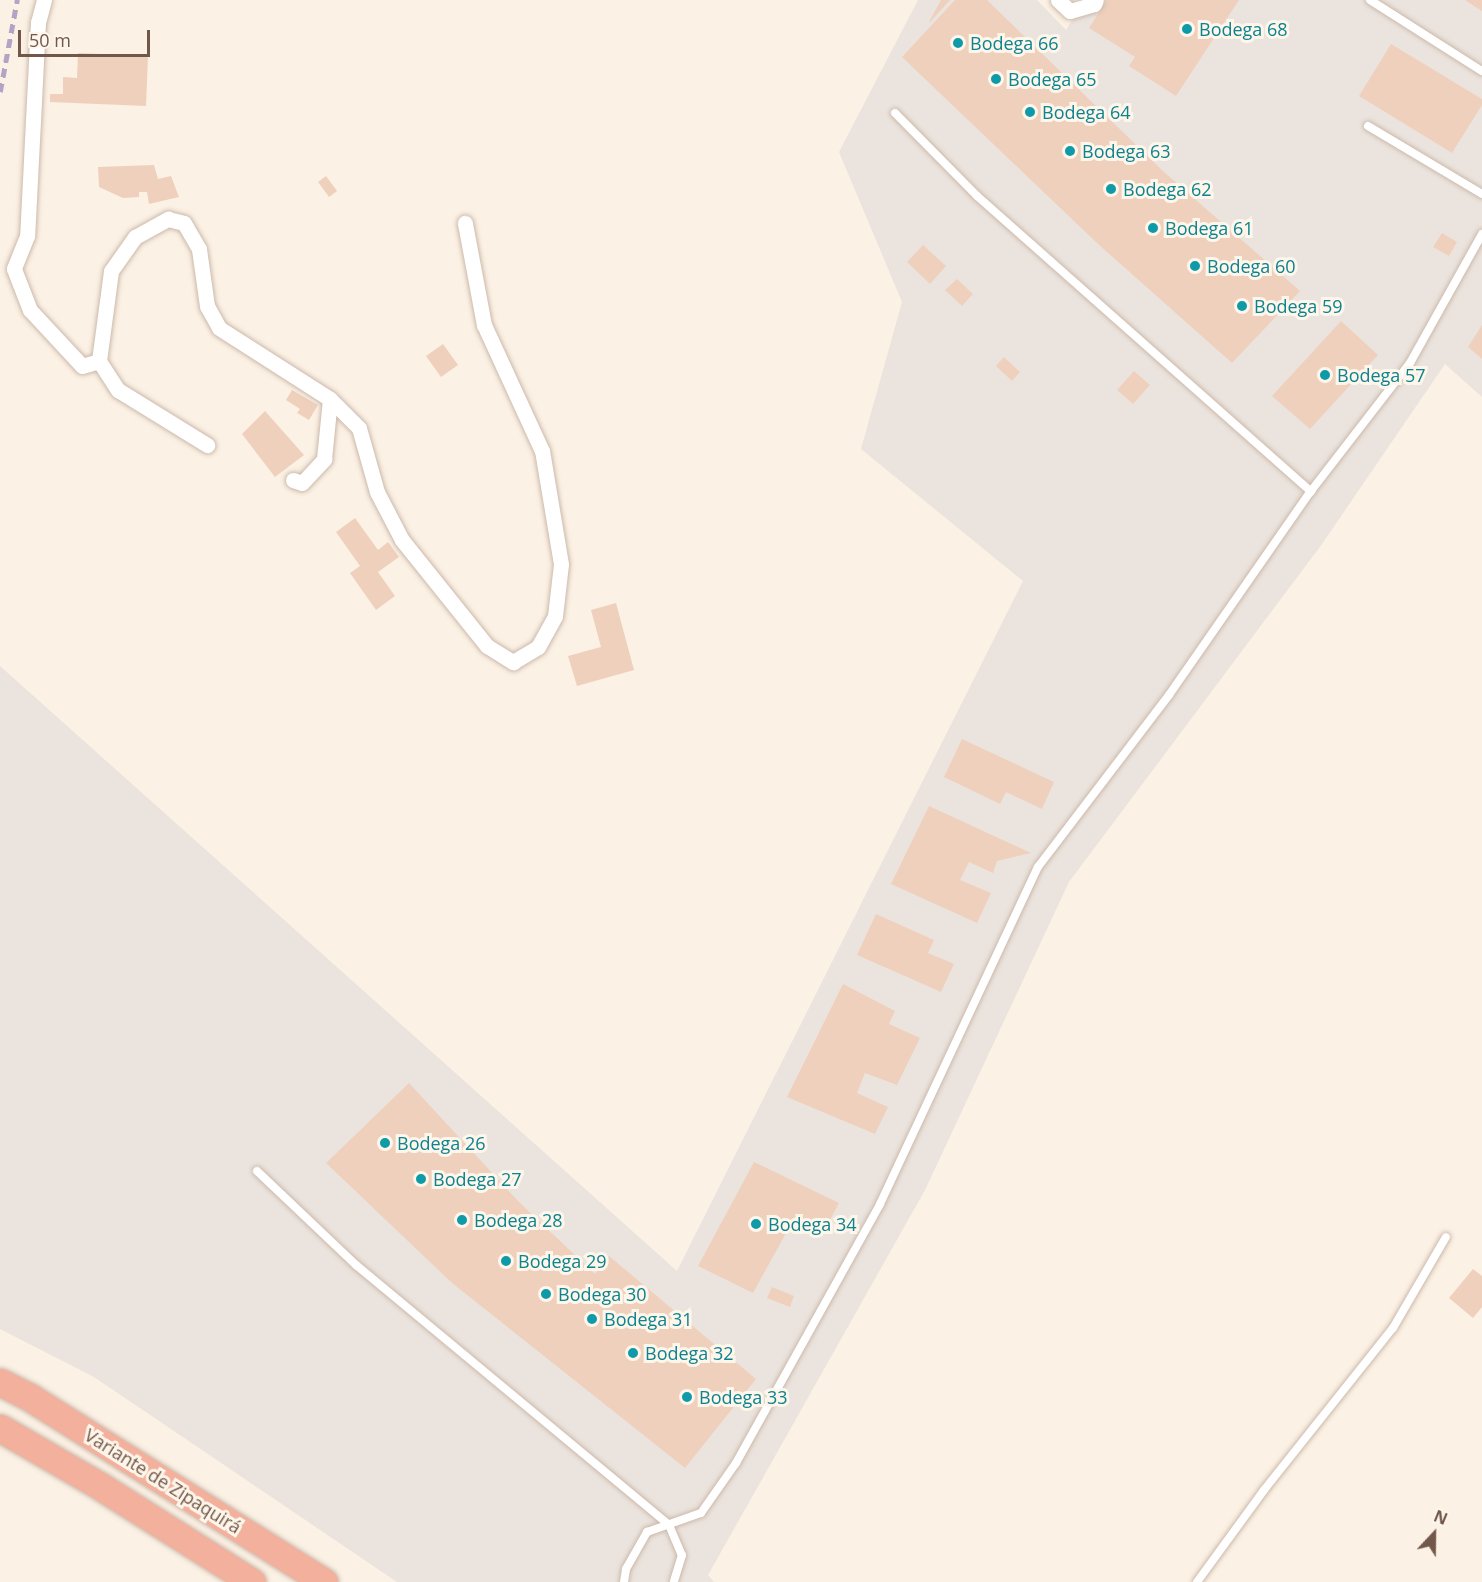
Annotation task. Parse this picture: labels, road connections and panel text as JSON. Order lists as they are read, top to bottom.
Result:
{
  "streets": {
    "highway": ["Variante de Zipaquirá"]
  },
  "places": [
    "Bodega 68",
    "Bodega 66",
    "Bodega 65",
    "Bodega 64",
    "Bodega 63",
    "Bodega 62",
    "Bodega 61",
    "Bodega 60",
    "Bodega 59",
    "Bodega 57",
    "Bodega 26",
    "Bodega 27",
    "Bodega 28",
    "Bodega 34",
    "Bodega 29",
    "Bodega 30",
    "Bodega 31",
    "Bodega 32",
    "Bodega 33"
  ],
  "scale_bar": "50 m",
  "north": "top"
}
